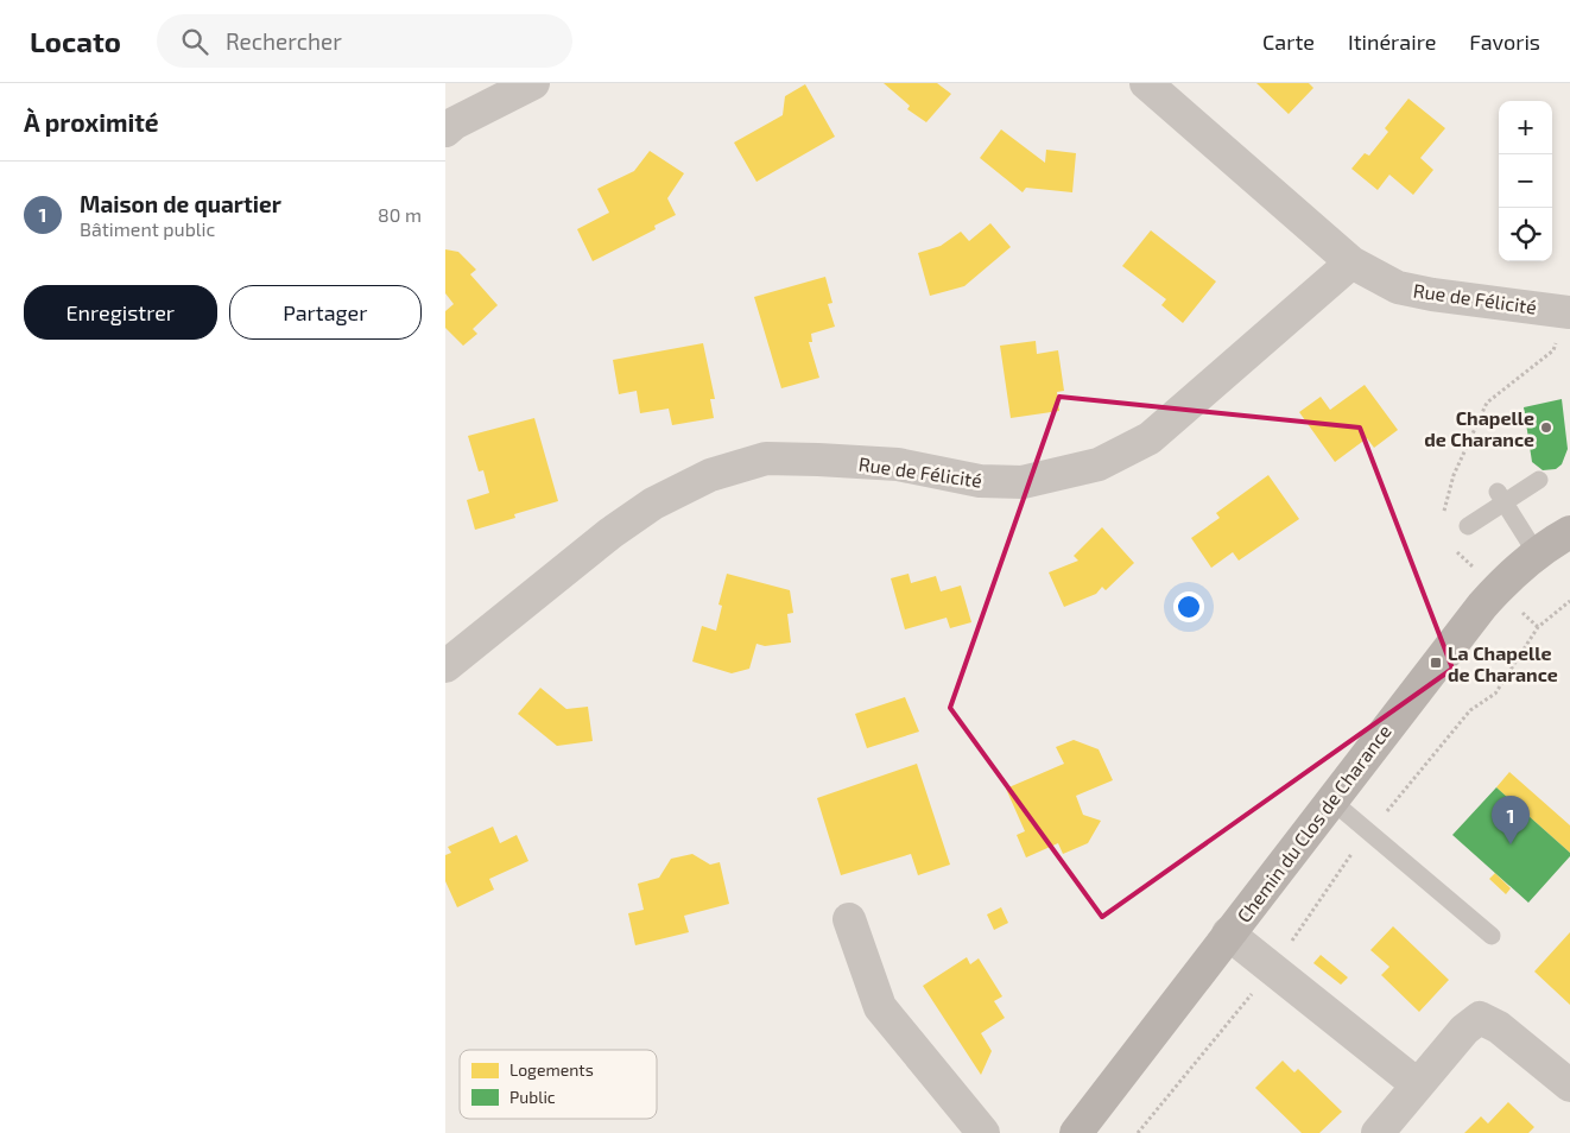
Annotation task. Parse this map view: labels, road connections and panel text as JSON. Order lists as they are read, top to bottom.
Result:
{
  "streets": {
    "street": ["Rue de Félicité", "Chemin du Clos de Charance"]
  },
  "places": {
    "other": ["Chapelle de Charance"],
    "transit": ["La Chapelle de Charance"]
  },
  "legend": ["Logements", "Public"],
  "page": {
    "header": "Locato",
    "search": "Rechercher",
    "nav": ["Carte", "Itinéraire", "Favoris"],
    "heading": "À proximité",
    "map_buttons": ["+", "−"],
    "list": [
      {
        "mark": "1",
        "name": "Maison de quartier",
        "note": "Bâtiment public",
        "value": "80 m"
      }
    ],
    "buttons": ["Enregistrer", "Partager"],
    "pins": "1"
  }
}
